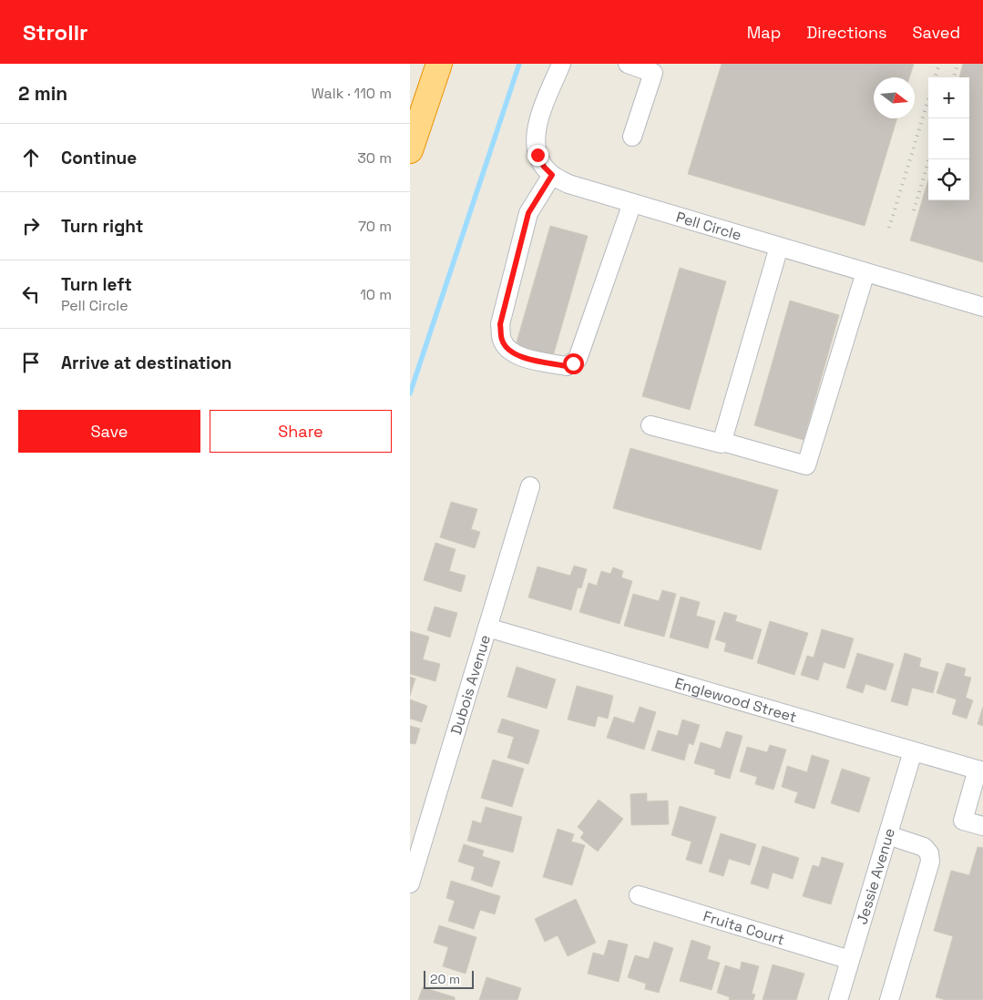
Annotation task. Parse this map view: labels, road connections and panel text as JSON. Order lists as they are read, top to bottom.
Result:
{
  "streets": {
    "street": [
      "Pell Circle",
      "Dubois Avenue",
      "Englewood Street",
      "Jessie Avenue",
      "Fruita Court"
    ]
  },
  "crossings": [
    ["Dubois Avenue", "Englewood Street"],
    ["Englewood Street", "Jessie Avenue"],
    ["Jessie Avenue", "Fruita Court"]
  ],
  "scale_bar": "20 m",
  "north": "right",
  "page": {
    "header": "Strollr",
    "nav": ["Map", "Directions", "Saved"],
    "heading": ["2 min", "Walk · 110 m"],
    "map_buttons": ["+", "−"],
    "list": [
      ["Continue", "30 m"],
      ["Turn right", "70 m"],
      ["Turn left", "Pell Circle", "10 m"],
      "Arrive at destination"
    ],
    "buttons": ["Save", "Share"],
    "scale": "20 m"
  }
}
